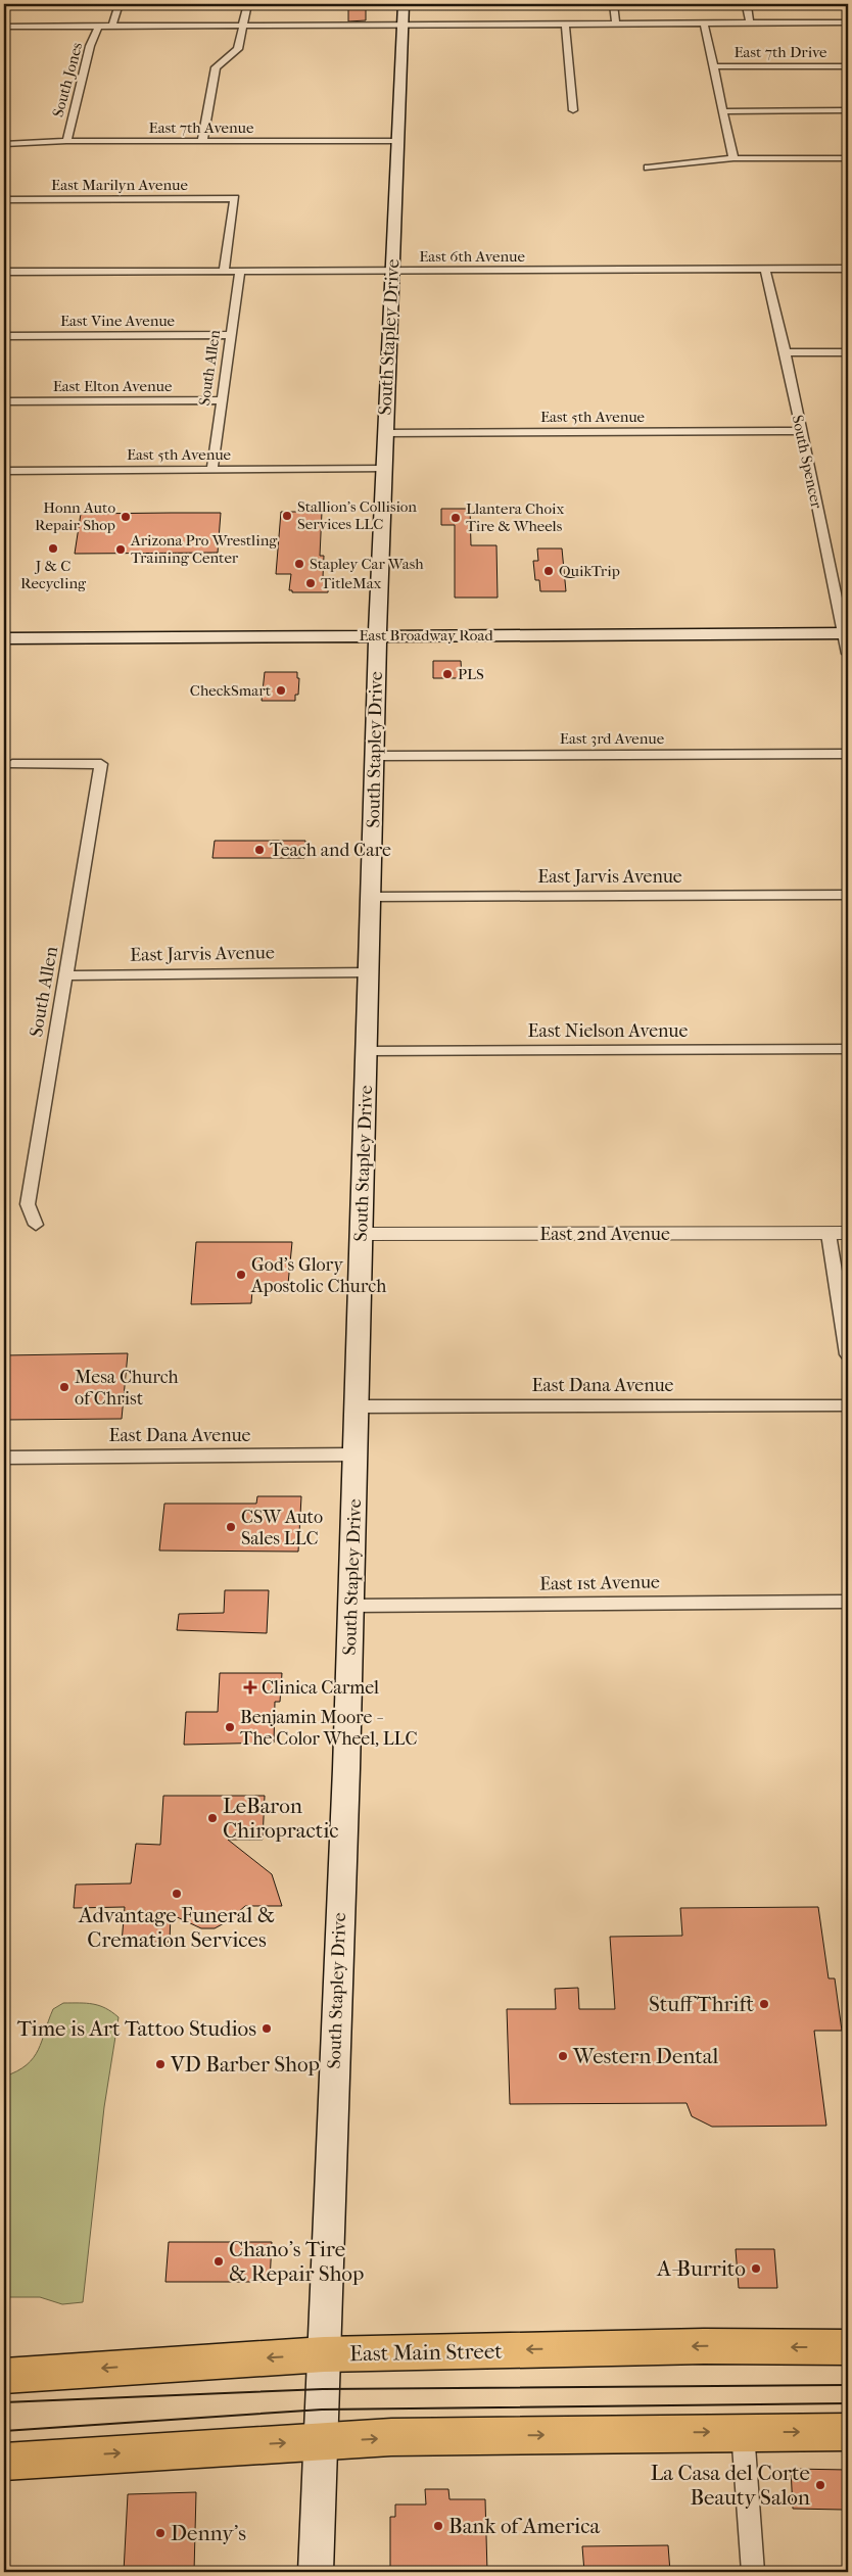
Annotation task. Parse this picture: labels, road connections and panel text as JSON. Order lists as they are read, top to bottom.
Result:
{
  "streets": {
    "main road": ["South Stapley Drive", "East Broadway Road", "East Main Street"],
    "street": [
      "East 7th Drive",
      "South Jones",
      "East 7th Avenue",
      "East Marilyn Avenue",
      "East 6th Avenue",
      "East Vine Avenue",
      "South Allen",
      "East Elton Avenue",
      "East 5th Avenue",
      "South Spencer",
      "East 3rd Avenue",
      "East Jarvis Avenue",
      "East Nielson Avenue",
      "East 2nd Avenue",
      "East Dana Avenue",
      "East 1st Avenue"
    ]
  },
  "crossings": [
    ["South Jones", "East 7th Avenue"],
    ["East 7th Avenue", "South Stapley Drive"],
    ["East Marilyn Avenue", "East 6th Avenue"],
    ["East 6th Avenue", "South Stapley Drive"],
    ["East 6th Avenue", "South Allen"],
    ["East 6th Avenue", "South Spencer"],
    ["East Vine Avenue", "South Allen"],
    ["South Stapley Drive", "East 5th Avenue"],
    ["South Stapley Drive", "East Broadway Road"],
    ["South Stapley Drive", "East 3rd Avenue"],
    ["South Stapley Drive", "East Jarvis Avenue"],
    ["South Stapley Drive", "East Nielson Avenue"],
    ["South Stapley Drive", "East 2nd Avenue"],
    ["South Stapley Drive", "East Dana Avenue"],
    ["South Stapley Drive", "East 1st Avenue"],
    ["South Stapley Drive", "East Main Street"],
    ["South Allen", "East Elton Avenue"],
    ["South Allen", "East 5th Avenue"],
    ["South Allen", "East Jarvis Avenue"],
    ["East 5th Avenue", "South Spencer"],
    ["South Spencer", "East Broadway Road"]
  ],
  "places": {
    "other": [
      "Stallion's Collision Services LLC",
      "Honn Auto Repair Shop",
      "Llantera Choix Tire & Wheels",
      "J & C Recycling",
      "Arizona Pro Wrestling Training Center",
      "Stapley Car Wash",
      "QuikTrip",
      "TitleMax",
      "PLS",
      "CheckSmart",
      "Teach and Care",
      "God’s Glory Apostolic Church",
      "Mesa Church of Christ",
      "CSW Auto Sales LLC",
      "Benjamin Moore - The Color Wheel, LLC",
      "LeBaron Chiropractic",
      "Advantage Funeral & Cremation Services",
      "Stuff Thrift",
      "Time is Art Tattoo Studios",
      "Western Dental",
      "VD Barber Shop",
      "Chano's Tire & Repair Shop",
      "A-Burrito",
      "La Casa del Corte Beauty Salon",
      "Bank of America",
      "Denny's"
    ],
    "health": ["Clinica Carmel"]
  }
}
